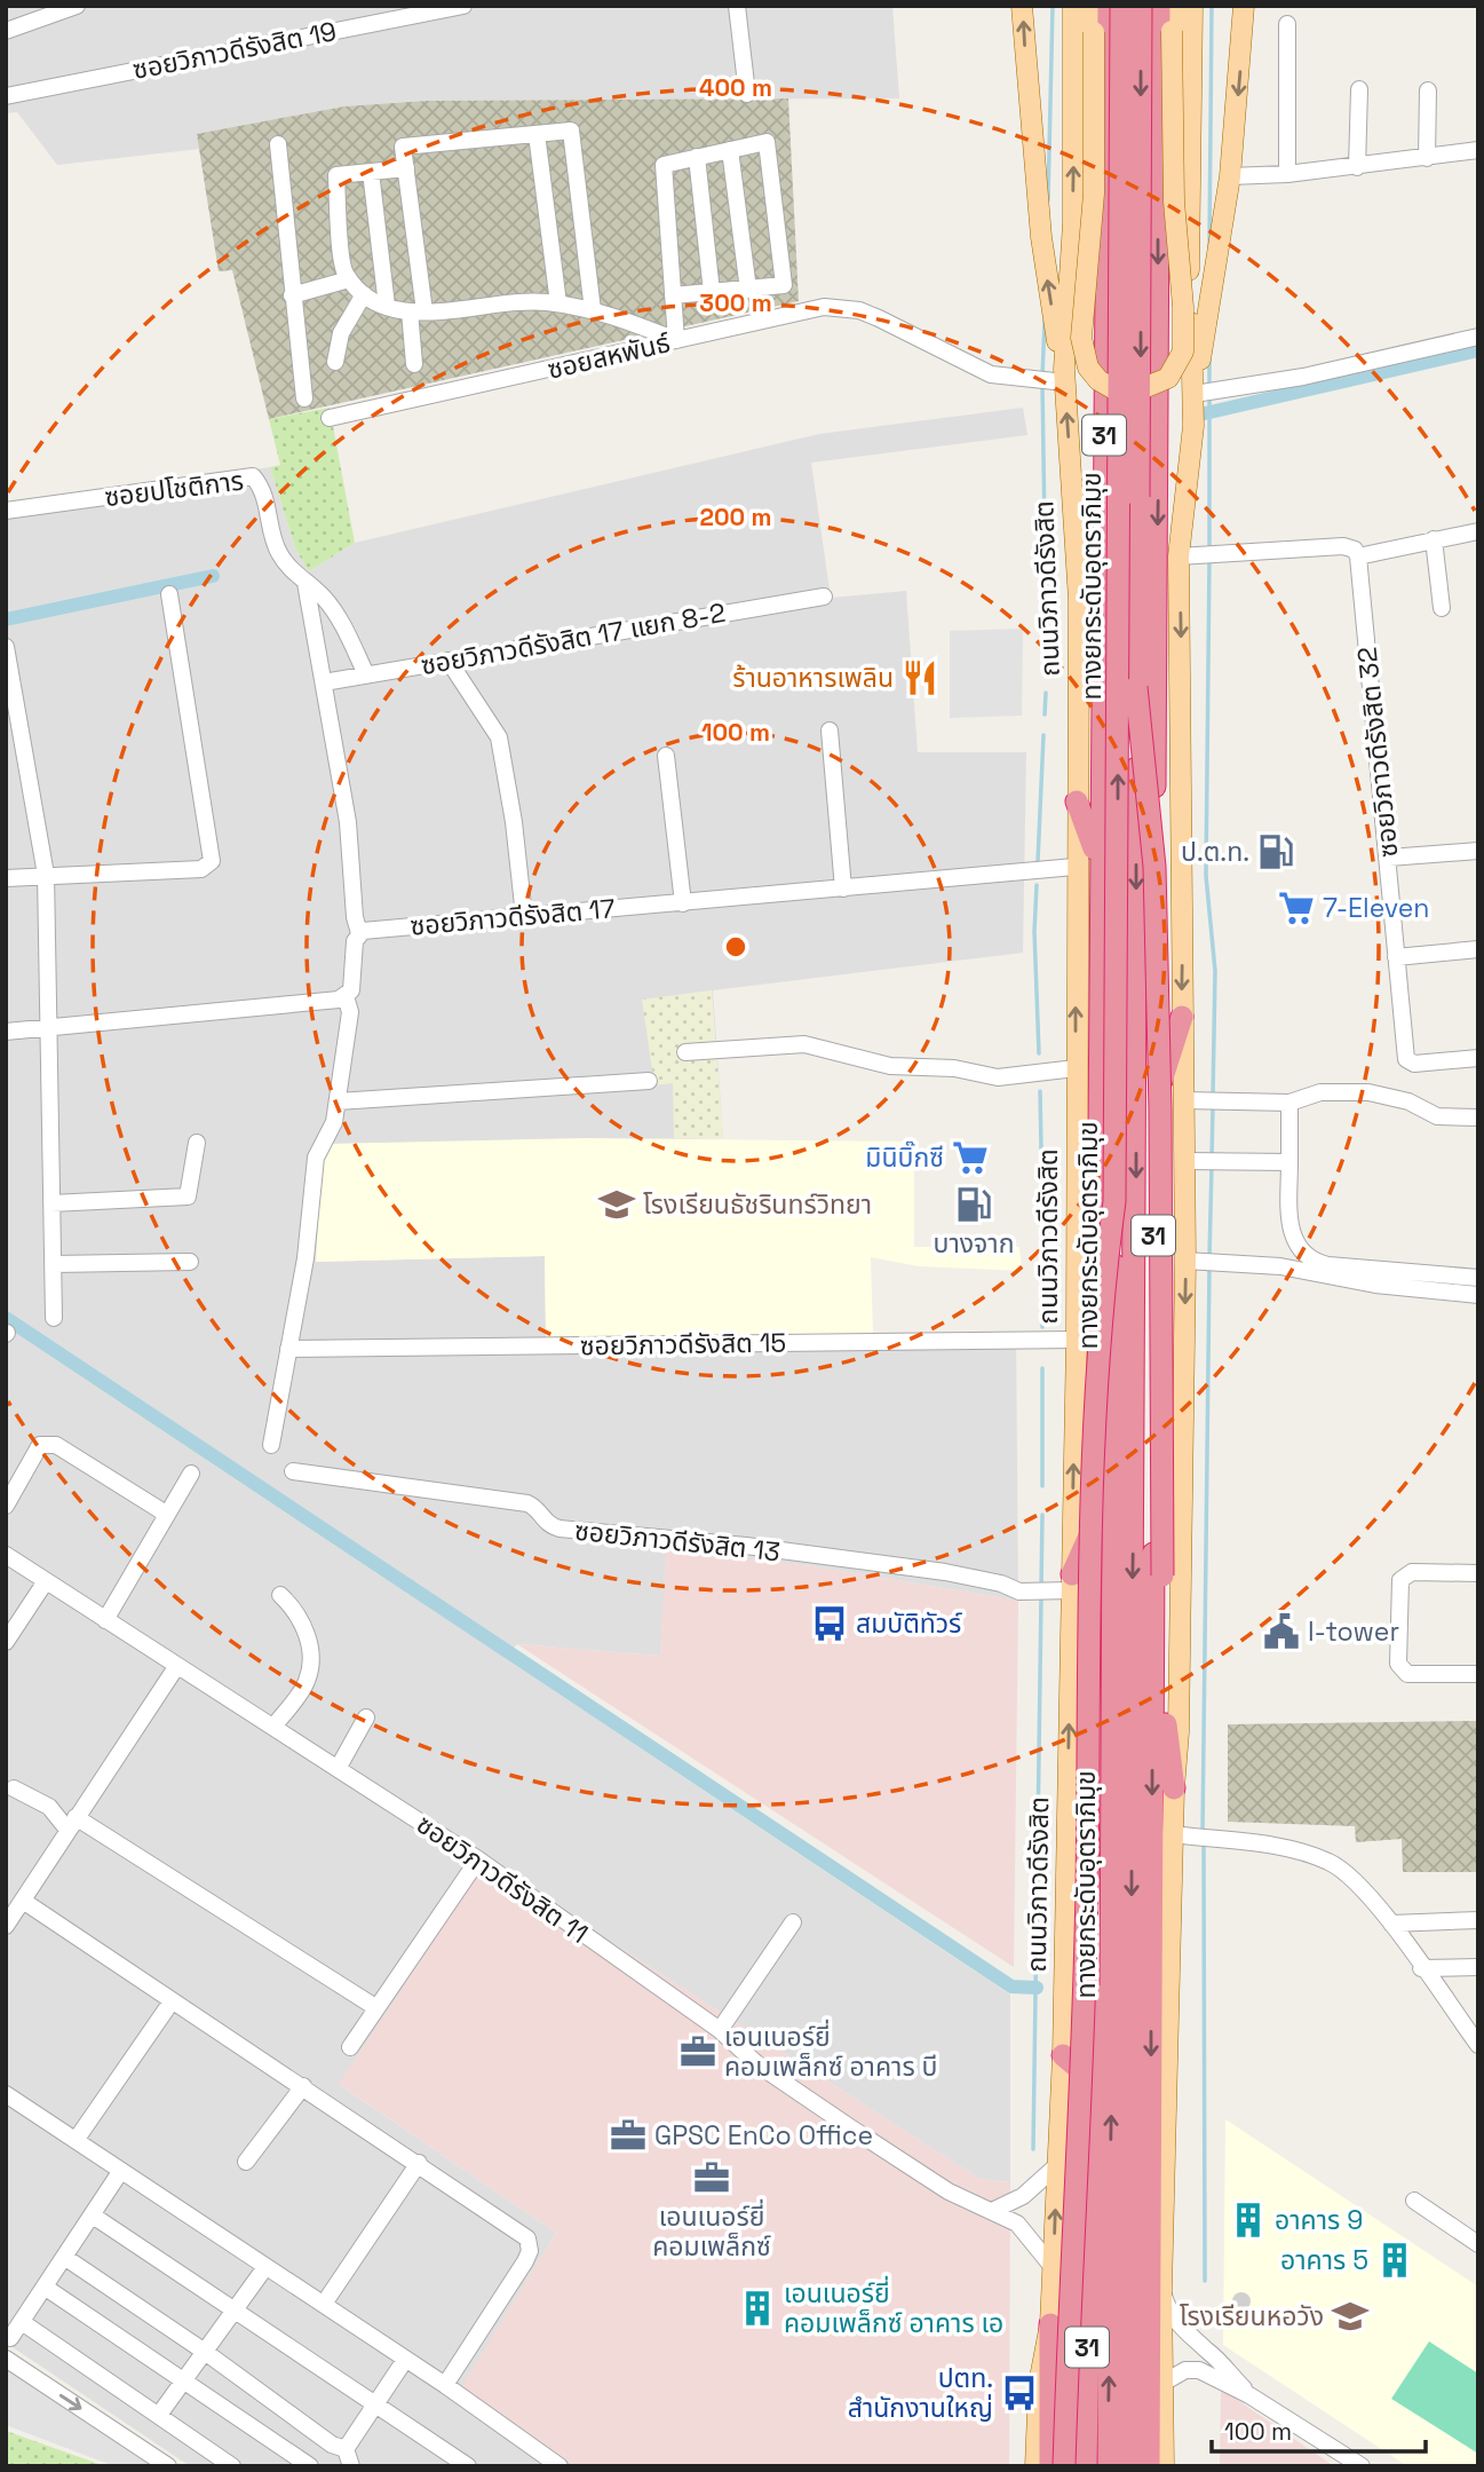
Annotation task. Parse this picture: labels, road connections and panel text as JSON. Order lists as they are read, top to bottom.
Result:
{
  "streets": {
    "highway": ["31", "ทางยกระดับอุตราภิมุข", "ถนนวิภาวดีรังสิต"],
    "street": [
      "ซอยวิภาวดีรังสิต 19",
      "ซอยสหพันธ์",
      "ซอยปโชติการ",
      "ซอยวิภาวดีรังสิต 17 แยก 8-2",
      "ซอยวิภาวดีรังสิต 32",
      "ซอยวิภาวดีรังสิต 17",
      "ซอยวิภาวดีรังสิต 15",
      "ซอยวิภาวดีรังสิต 13",
      "ซอยวิภาวดีรังสิต 11"
    ]
  },
  "crossings": [
    ["ซอยสหพันธ์", "ถนนวิภาวดีรังสิต"],
    ["ซอยปโชติการ", "ซอยวิภาวดีรังสิต 17 แยก 8-2"],
    ["ถนนวิภาวดีรังสิต", "ซอยวิภาวดีรังสิต 17"],
    ["ถนนวิภาวดีรังสิต", "ซอยวิภาวดีรังสิต 15"],
    ["ถนนวิภาวดีรังสิต", "ซอยวิภาวดีรังสิต 13"],
    ["ถนนวิภาวดีรังสิต", "ซอยวิภาวดีรังสิต 11"]
  ],
  "places": {
    "restaurant": ["ร้านอาหารเพลิน"],
    "fuel station": ["ป.ต.ท.", "บางจาก"],
    "supermarket": ["7-Eleven", "มินิบิ๊กซี"],
    "school or university": ["โรงเรียนธัชรินทร์วิทยา", "โรงเรียนหอวัง"],
    "bus stop": ["สมบัติทัวร์", "ปตท. สำนักงานใหญ่"],
    "public building": ["I-tower"],
    "office": ["เอนเนอร์ยี่ คอมเพล็กซ์ อาคาร บี", "GPSC EnCo Office", "เอนเนอร์ยี่ คอมเพล็กซ์"],
    "building": ["อาคาร 9", "อาคาร 5", "เอนเนอร์ยี่ คอมเพล็กซ์ อาคาร เอ"]
  },
  "scale_bar": "100 m",
  "rings": [
    "400 m",
    "300 m",
    "200 m",
    "100 m"
  ]
}
